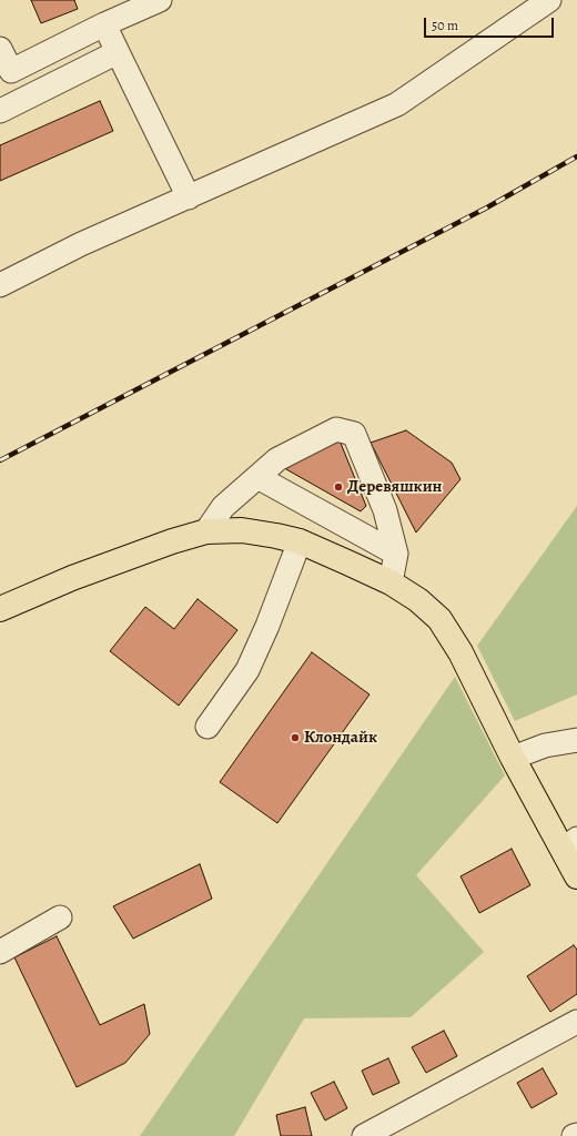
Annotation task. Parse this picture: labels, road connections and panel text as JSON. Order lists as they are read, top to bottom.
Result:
{
  "places": ["Деревяшкин", "Клондайк"],
  "scale_bar": "50 m"
}
